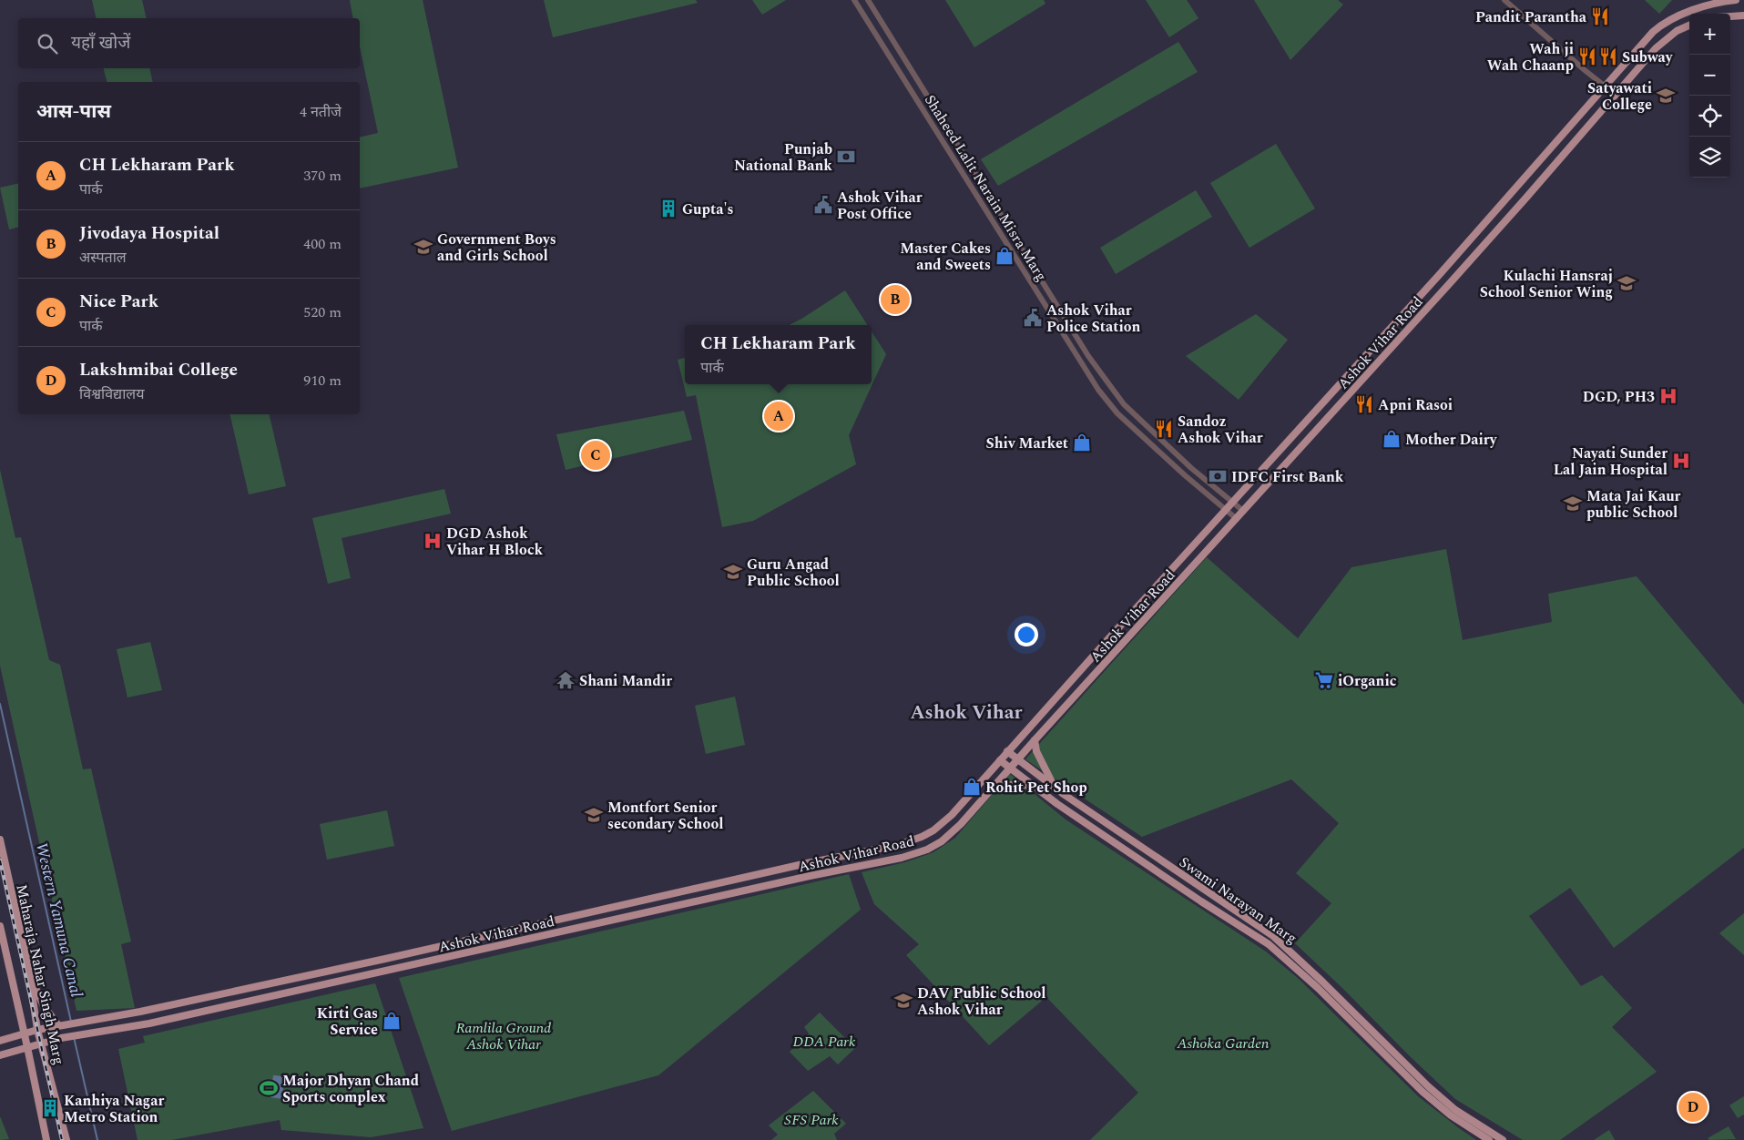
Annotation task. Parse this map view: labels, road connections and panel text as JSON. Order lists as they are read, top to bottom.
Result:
{
  "streets": {
    "main road": ["Ashok Vihar Road", "Swami Narayan Marg", "Maharaja Nahar Singh Marg"],
    "street": ["Shaheed Lalit Narain Misra Marg"]
  },
  "crossings": [
    ["Shaheed Lalit Narain Misra Marg", "Ashok Vihar Road"],
    ["Ashok Vihar Road", "Swami Narayan Marg"],
    ["Ashok Vihar Road", "Maharaja Nahar Singh Marg"]
  ],
  "districts": ["Ashok Vihar"],
  "water": ["Western Yamuna Canal"],
  "parks": [
    "Ramlila Ground Ashok Vihar",
    "DDA Park",
    "Ashoka Garden",
    "SFS Park"
  ],
  "places": {
    "restaurant": [
      "Pandit Parantha",
      "Wah ji Wah Chaanp",
      "Subway",
      "Apni Rasoi",
      "Sandoz Ashok Vihar"
    ],
    "school or university": [
      "Satyawati College",
      "Government Boys and Girls School",
      "Kulachi Hansraj School Senior Wing",
      "Mata Jai Kaur public School",
      "Guru Angad Public School",
      "Montfort Senior secondary School",
      "DAV Public School Ashok Vihar"
    ],
    "bank": ["Punjab National Bank", "IDFC First Bank"],
    "public building": ["Ashok Vihar Post Office", "Ashok Vihar Police Station"],
    "building": ["Gupta's", "Kanhiya Nagar Metro Station"],
    "shop": [
      "Master Cakes and Sweets",
      "Mother Dairy",
      "Shiv Market",
      "Rohit Pet Shop",
      "Kirti Gas Service"
    ],
    "hospital": ["DGD, PH3", "Nayati Sunder Lal Jain Hospital", "DGD Ashok Vihar H Block"],
    "temple": ["Shani Mandir"],
    "supermarket": ["iOrganic"],
    "sports": ["Major Dhyan Chand Sports complex"]
  },
  "page": {
    "map_buttons": ["+", "−"],
    "search": "यहाँ खोजें",
    "heading": ["आस-पास", "4 नतीजे"],
    "list": [
      {
        "mark": "A",
        "name": "CH Lekharam Park",
        "note": "पार्क",
        "value": "370 m"
      },
      {
        "mark": "B",
        "name": "Jivodaya Hospital",
        "note": "अस्पताल",
        "value": "400 m"
      },
      {
        "mark": "C",
        "name": "Nice Park",
        "note": "पार्क",
        "value": "520 m"
      },
      {
        "mark": "D",
        "name": "Lakshmibai College",
        "note": "विश्वविद्यालय",
        "value": "910 m"
      }
    ],
    "pins": [
      "B",
      "A",
      "C",
      "D"
    ],
    "popup": ["CH Lekharam Park", "पार्क"]
  }
}
